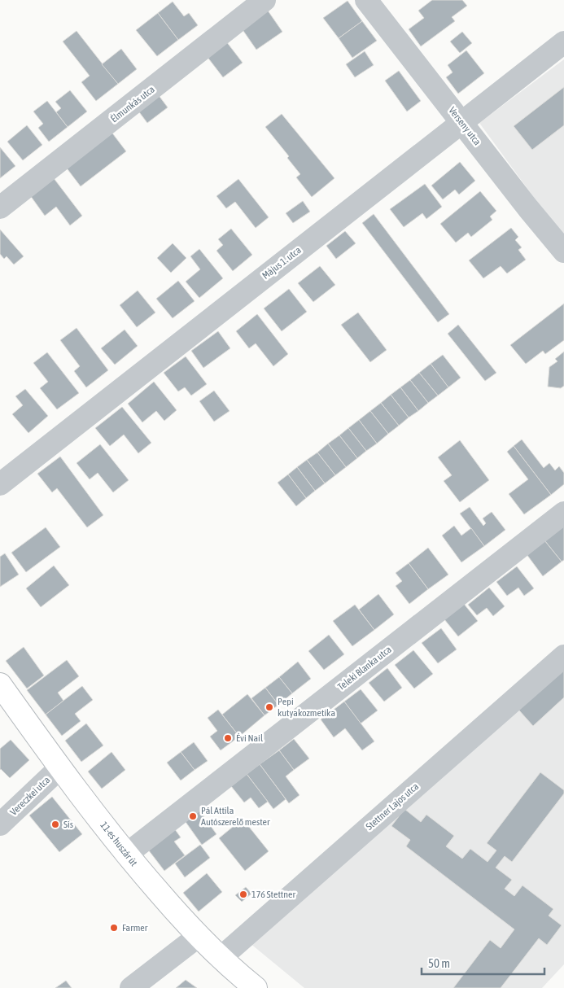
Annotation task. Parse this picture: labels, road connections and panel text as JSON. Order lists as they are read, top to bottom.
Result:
{
  "streets": {
    "main road": ["11-es huszár út"],
    "street": [
      "Élmunkás utca",
      "Verseny utca",
      "Május 1. utca",
      "Teleki Blanka utca",
      "Vereczkei utca",
      "Stettner Lajos utca"
    ]
  },
  "crossings": [
    ["Verseny utca", "Május 1. utca"],
    ["Teleki Blanka utca", "11-es huszár út"],
    ["Vereczkei utca", "11-es huszár út"],
    ["Stettner Lajos utca", "11-es huszár út"]
  ],
  "places": [
    "Pepi kutyakozmetika",
    "Évi Nail",
    "Pál Attila Autószerelő mester",
    "Sis",
    "176 Stettner",
    "Farmer"
  ],
  "scale_bar": "50 m"
}
